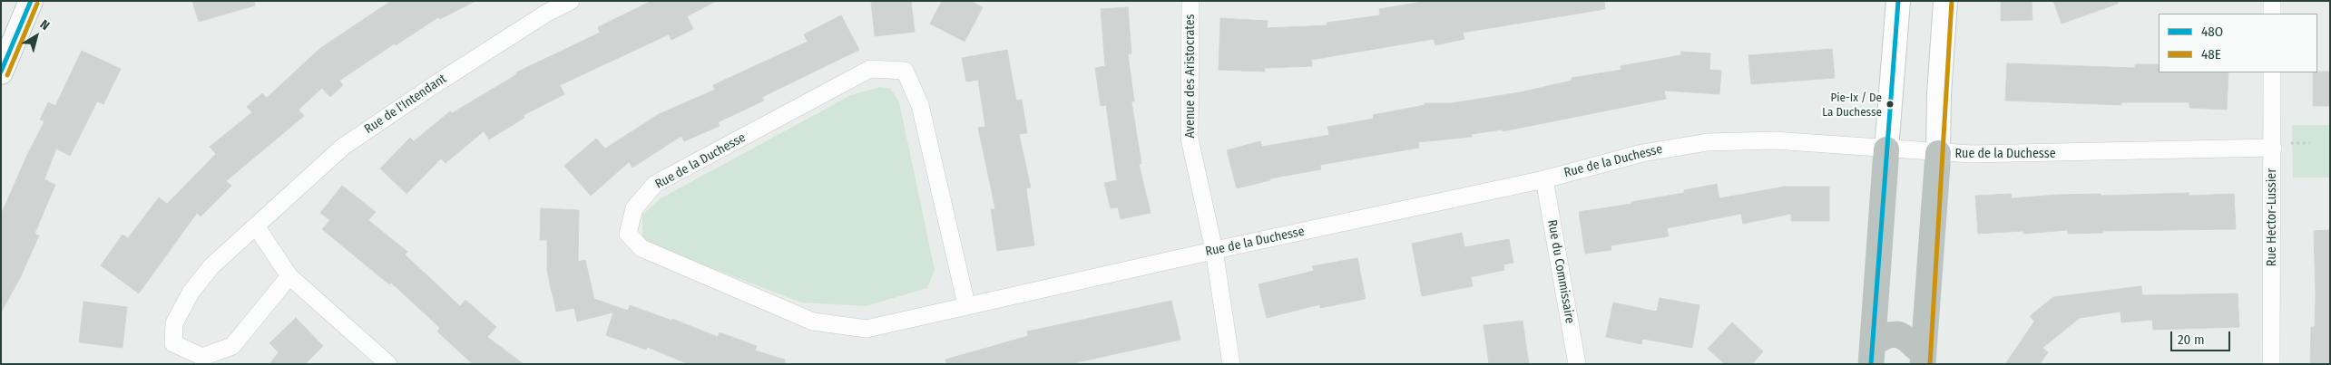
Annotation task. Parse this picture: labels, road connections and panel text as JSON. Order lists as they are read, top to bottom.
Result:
{
  "streets": {
    "street": [
      "Avenue des Aristocrates",
      "Rue de l'Intendant",
      "Rue de la Duchesse",
      "Rue Hector-Lussier",
      "Rue du Commissaire"
    ]
  },
  "crossings": [
    ["Avenue des Aristocrates", "Rue de la Duchesse"],
    ["Rue de la Duchesse", "Rue Hector-Lussier"],
    ["Rue de la Duchesse", "Rue du Commissaire"]
  ],
  "places": ["Pie-Ix / De La Duchesse"],
  "lines": ["transit line 48O", "transit line 48E"],
  "legend": ["48O", "48E"],
  "scale_bar": "20 m",
  "north": "top right"
}
